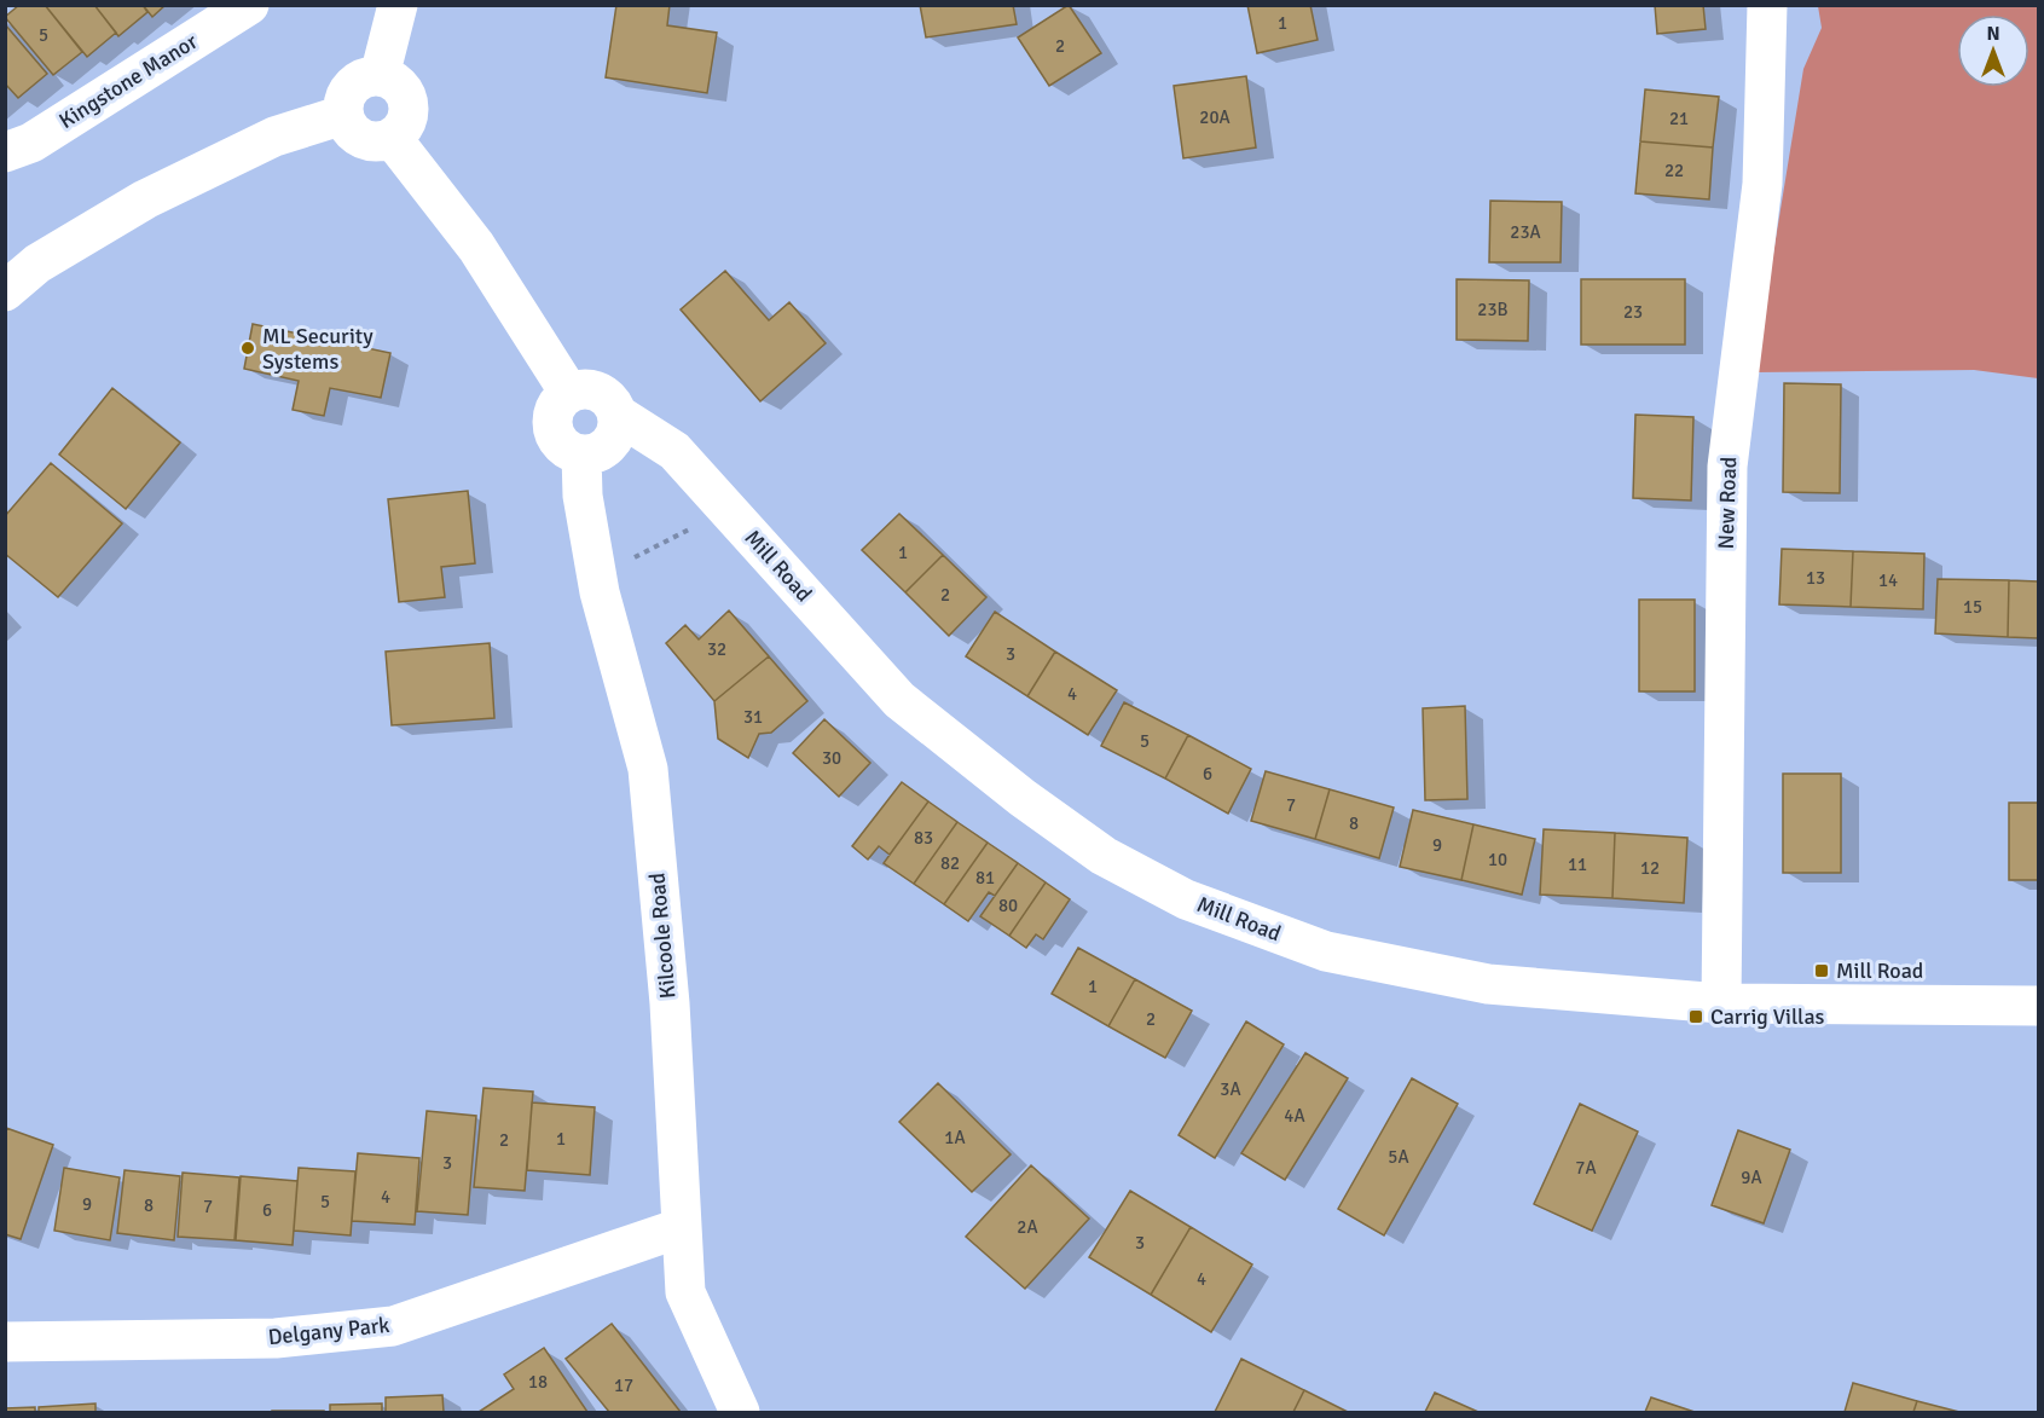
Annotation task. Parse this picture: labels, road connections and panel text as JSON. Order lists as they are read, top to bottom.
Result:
{
  "streets": {
    "main road": [
      "Kingstone Manor",
      "New Road",
      "Mill Road",
      "Kilcoole Road",
      "Delgany Park"
    ]
  },
  "crossings": [
    ["New Road", "Mill Road"],
    ["Mill Road", "Kilcoole Road"],
    ["Kilcoole Road", "Delgany Park"]
  ],
  "places": {
    "other": ["ML Security Systems"],
    "transit": ["Mill Road", "Carrig Villas"]
  },
  "house_numbers": [
    "1",
    "5",
    "2",
    "20A",
    "21",
    "22",
    "23A",
    "23B",
    "23",
    "1",
    "13",
    "14",
    "2",
    "15",
    "32",
    "3",
    "4",
    "31",
    "5",
    "30",
    "6",
    "7",
    "8",
    "83",
    "9",
    "10",
    "82",
    "11",
    "12",
    "81",
    "80",
    "1",
    "2",
    "3A",
    "4A",
    "1A",
    "1",
    "2",
    "5A",
    "3",
    "7A",
    "9A",
    "4",
    "5",
    "9",
    "8",
    "7",
    "6",
    "2A",
    "3",
    "4",
    "18",
    "17"
  ],
  "north": "top"
}
